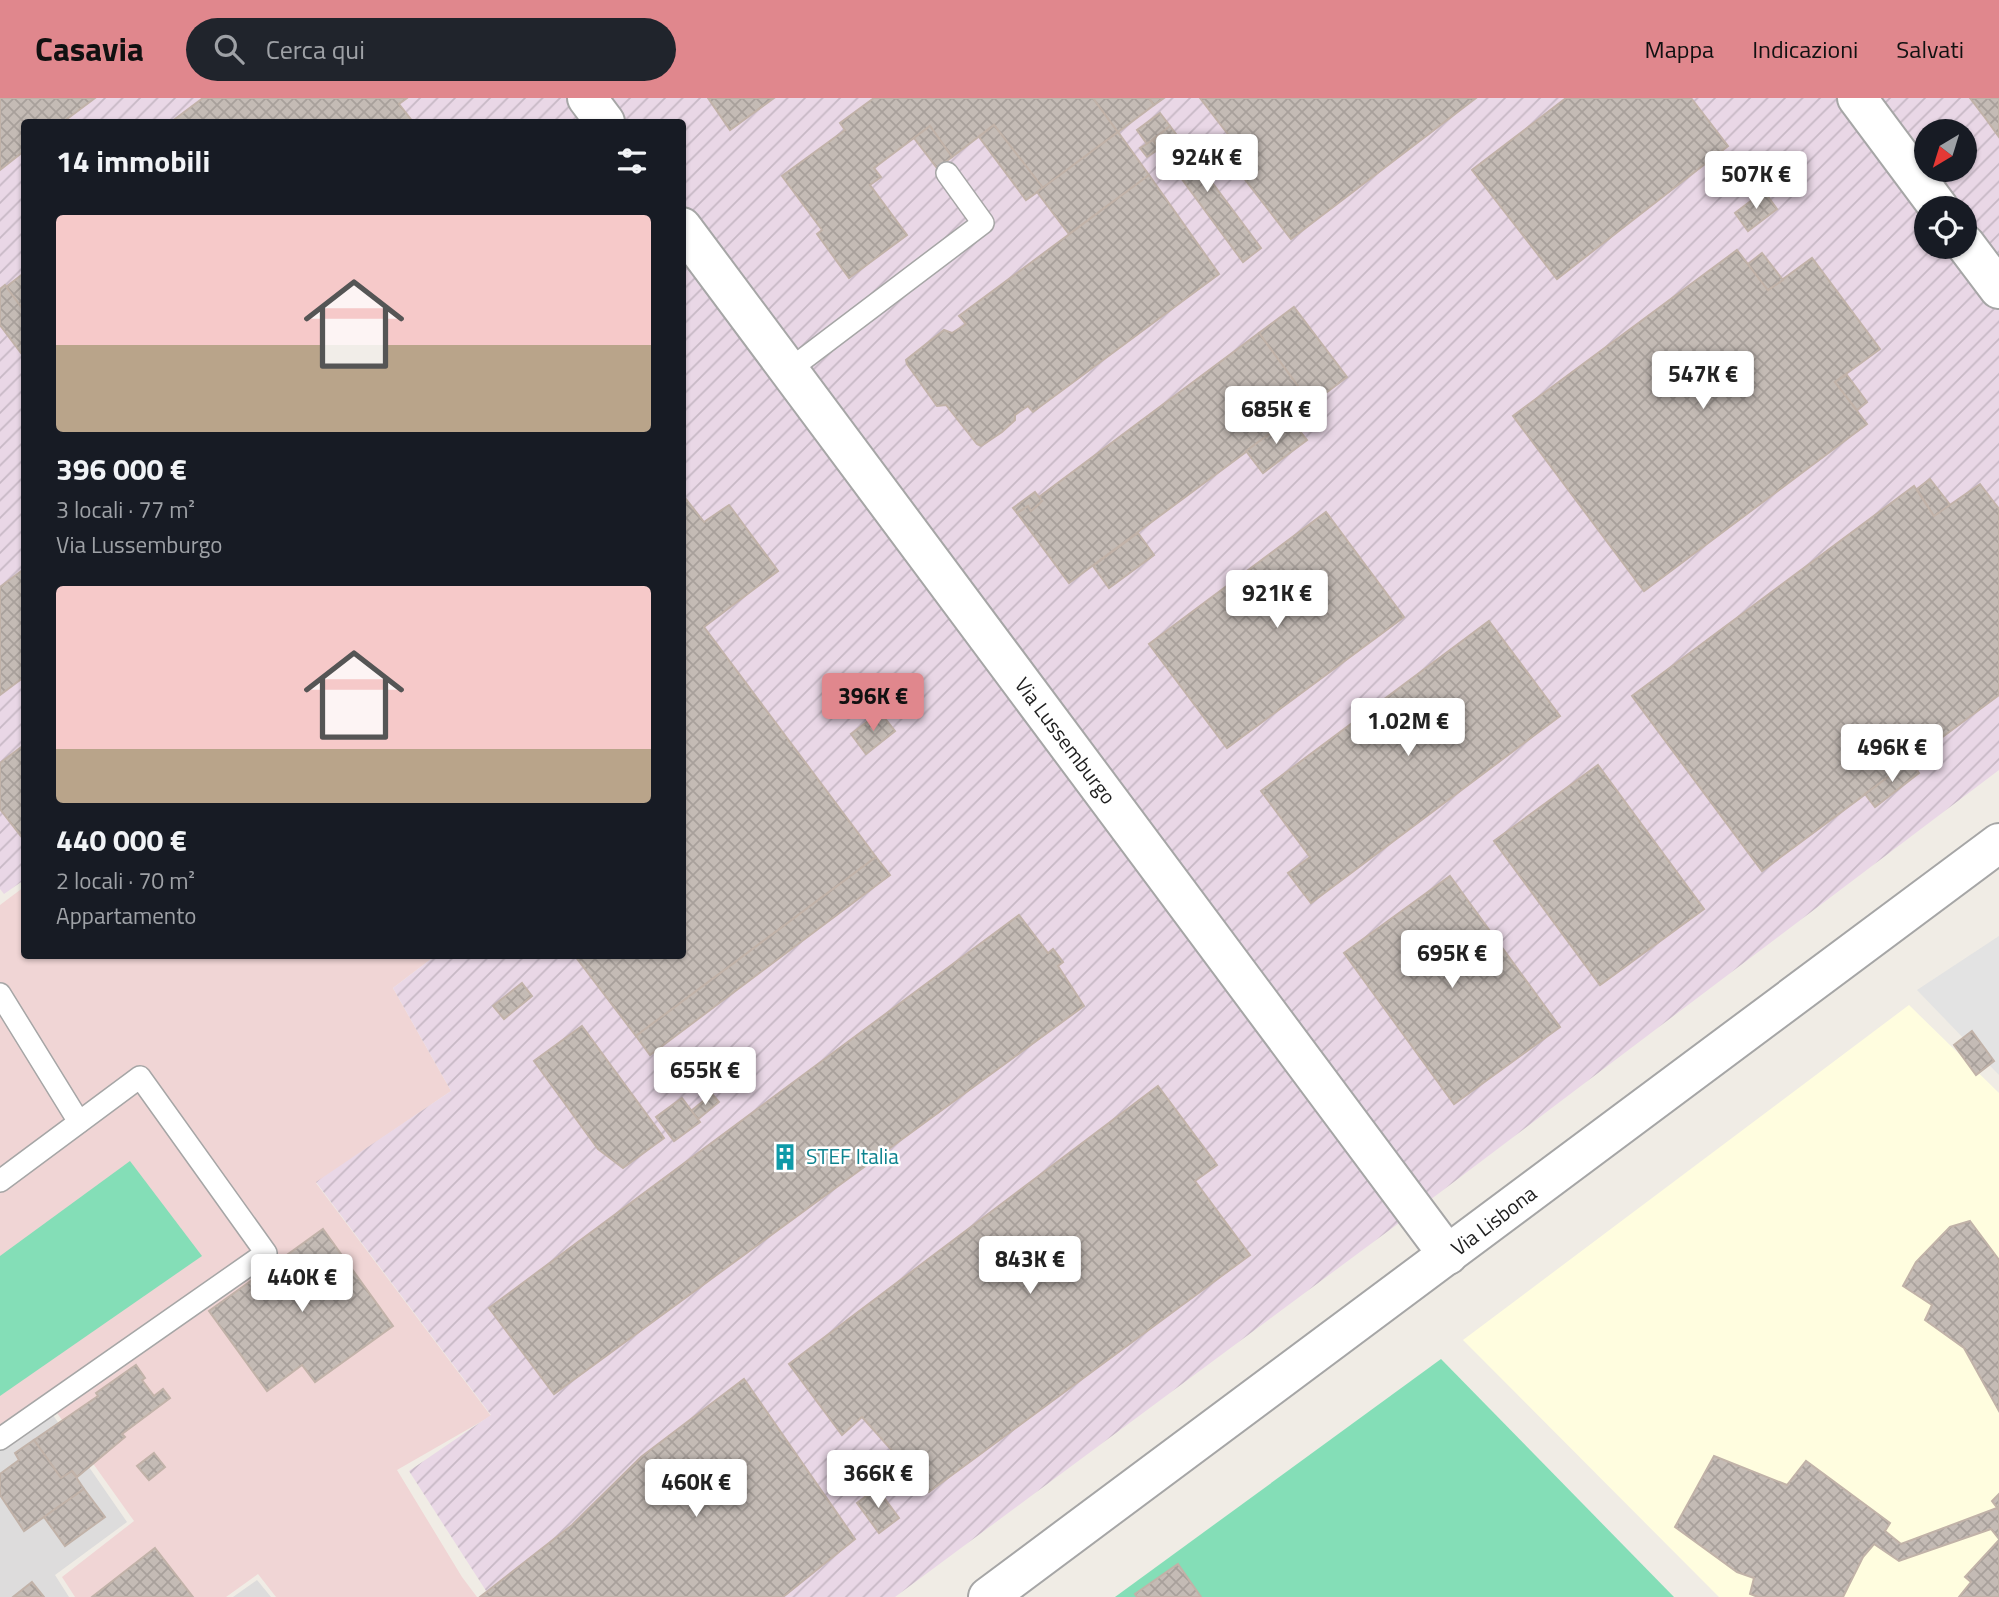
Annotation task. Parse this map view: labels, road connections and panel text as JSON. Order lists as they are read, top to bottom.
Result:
{
  "streets": {
    "street": ["Via Lussemburgo", "Via Lisbona"]
  },
  "crossings": [
    ["Via Lussemburgo", "Via Lisbona"]
  ],
  "places": {
    "building": ["STEF Italia"]
  },
  "north": "bottom left",
  "page": {
    "header": "Casavia",
    "search": "Cerca qui",
    "nav": ["Mappa", "Indicazioni", "Salvati"],
    "heading": "14 immobili",
    "price": [
      "924K €",
      "507K €",
      "547K €",
      "685K €",
      "921K €",
      "396K €",
      "1.02M €",
      "496K €",
      "695K €",
      "655K €",
      "843K €",
      "440K €",
      "366K €",
      "460K €"
    ],
    "list": [
      {
        "name": "396 000 €",
        "note": "3 locali · 77 m² · Via Lussemburgo"
      },
      {
        "name": "440 000 €",
        "note": "2 locali · 70 m² · Appartamento"
      }
    ]
  }
}
